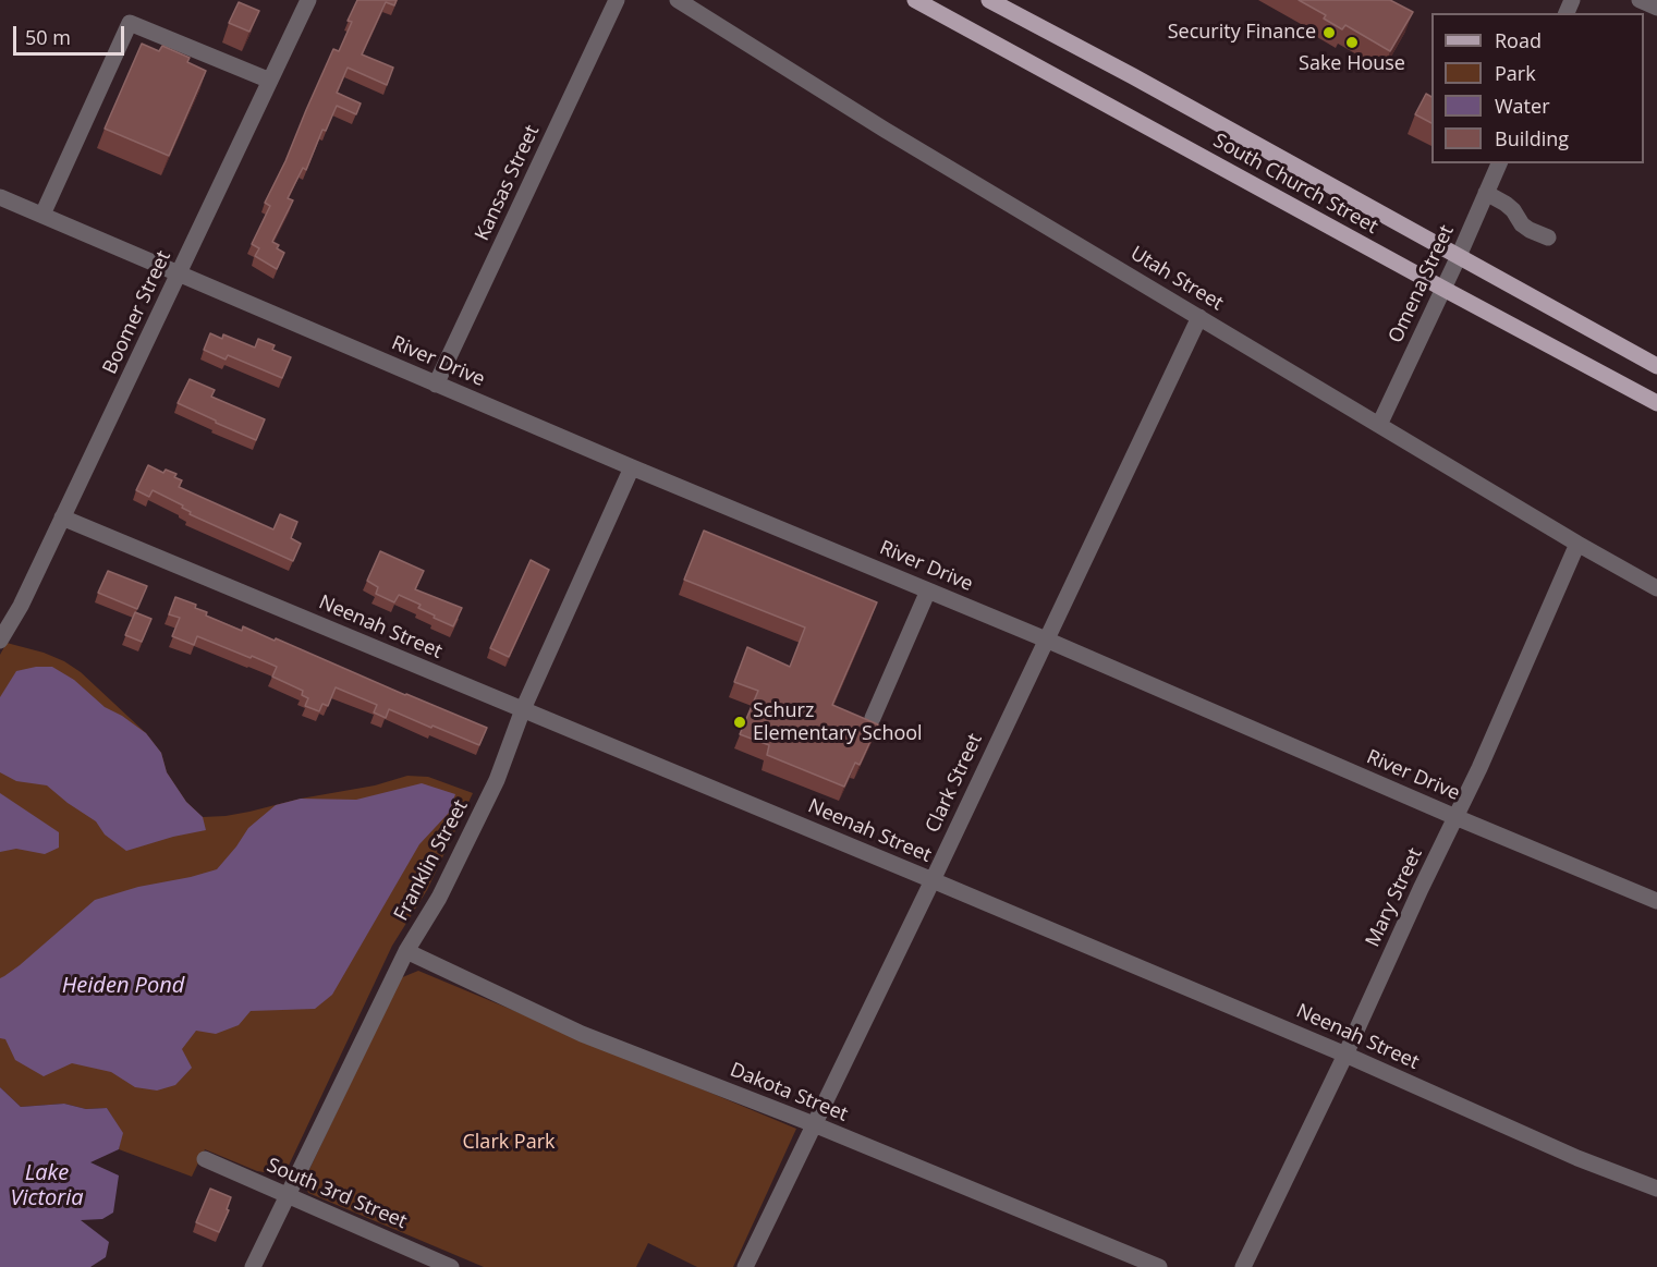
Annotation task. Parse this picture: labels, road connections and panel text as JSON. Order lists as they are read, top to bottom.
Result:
{
  "streets": {
    "main road": ["South Church Street"],
    "street": [
      "Kansas Street",
      "Utah Street",
      "Omena Street",
      "Boomer Street",
      "River Drive",
      "Neenah Street",
      "Clark Street",
      "Franklin Street",
      "Mary Street",
      "Dakota Street",
      "South 3rd Street"
    ]
  },
  "crossings": [
    ["Kansas Street", "River Drive"],
    ["South Church Street", "Omena Street"],
    ["Utah Street", "Omena Street"],
    ["Utah Street", "Clark Street"],
    ["Utah Street", "Mary Street"],
    ["Boomer Street", "River Drive"],
    ["Boomer Street", "Neenah Street"],
    ["River Drive", "Clark Street"],
    ["River Drive", "Franklin Street"],
    ["River Drive", "Mary Street"],
    ["Neenah Street", "Clark Street"],
    ["Neenah Street", "Franklin Street"],
    ["Neenah Street", "Mary Street"],
    ["Clark Street", "Dakota Street"],
    ["Franklin Street", "Dakota Street"],
    ["Franklin Street", "South 3rd Street"]
  ],
  "water": ["Heiden Pond", "Lake Victoria"],
  "parks": ["Clark Park"],
  "places": ["Security Finance", "Sake House", "Schurz Elementary School"],
  "legend": [
    "Road",
    "Park",
    "Water",
    "Building"
  ],
  "scale_bar": "50 m"
}
